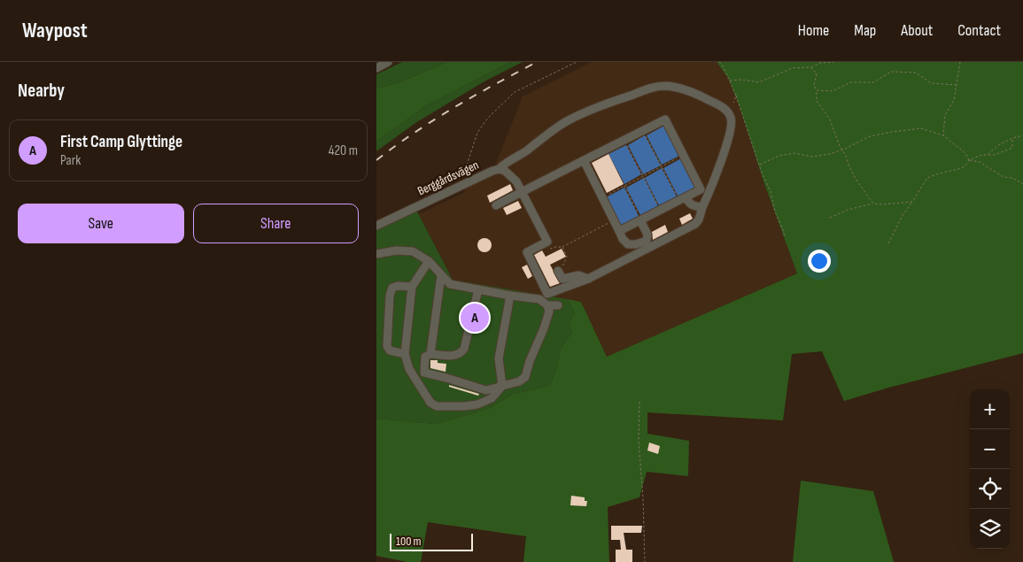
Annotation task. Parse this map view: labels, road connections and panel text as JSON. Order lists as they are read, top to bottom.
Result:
{
  "streets": {
    "street": ["Berggårdsvägen"]
  },
  "scale_bar": "100 m",
  "page": {
    "header": "Waypost",
    "nav": [
      "Home",
      "Map",
      "About",
      "Contact"
    ],
    "heading": "Nearby",
    "list": [
      {
        "mark": "A",
        "name": "First Camp Glyttinge",
        "note": "Park",
        "value": "420 m"
      }
    ],
    "buttons": ["Save", "Share"],
    "pins": "A",
    "map_buttons": ["+", "−"],
    "scale": "100 m"
  }
}
